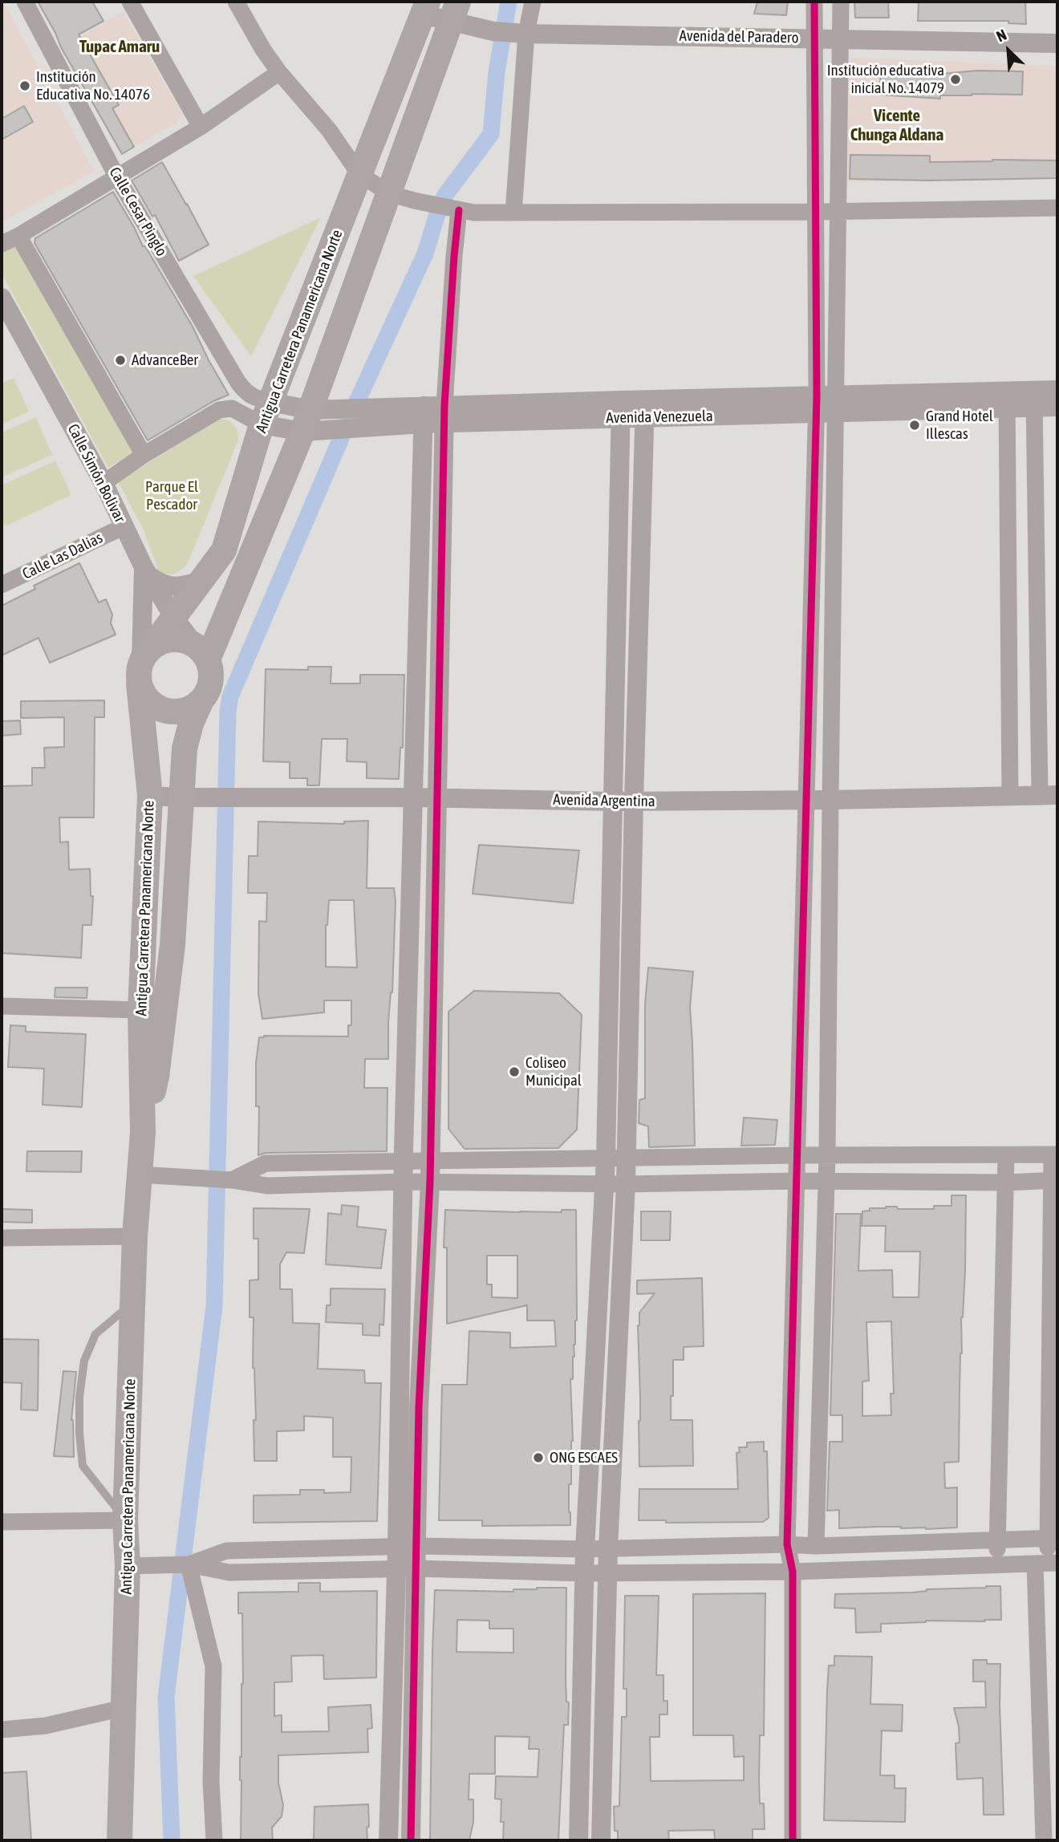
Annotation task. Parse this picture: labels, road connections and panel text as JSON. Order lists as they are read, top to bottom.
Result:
{
  "streets": {
    "main road": ["Antigua Carretera Panamericana Norte"],
    "street": [
      "Avenida del Paradero",
      "Calle Cesar Pinglo",
      "Avenida Venezuela",
      "Calle Simón Bolivar",
      "Calle Las Dalias",
      "Avenida Argentina"
    ]
  },
  "crossings": [
    ["Avenida del Paradero", "Antigua Carretera Panamericana Norte"],
    ["Calle Cesar Pinglo", "Antigua Carretera Panamericana Norte"],
    ["Calle Cesar Pinglo", "Avenida Venezuela"],
    ["Antigua Carretera Panamericana Norte", "Avenida Venezuela"],
    ["Antigua Carretera Panamericana Norte", "Calle Simón Bolivar"],
    ["Antigua Carretera Panamericana Norte", "Avenida Argentina"],
    ["Calle Simón Bolivar", "Calle Las Dalias"]
  ],
  "districts": ["Tupac Amaru", "Vicente Chunga Aldana"],
  "parks": ["Parque El Pescador"],
  "places": [
    "Institución educativa inicial No. 14079",
    "Institución Educativa No. 14076",
    "AdvanceBer",
    "Grand Hotel Illescas",
    "Coliseo Municipal",
    "ONG ESCAES"
  ],
  "north": "top left"
}
